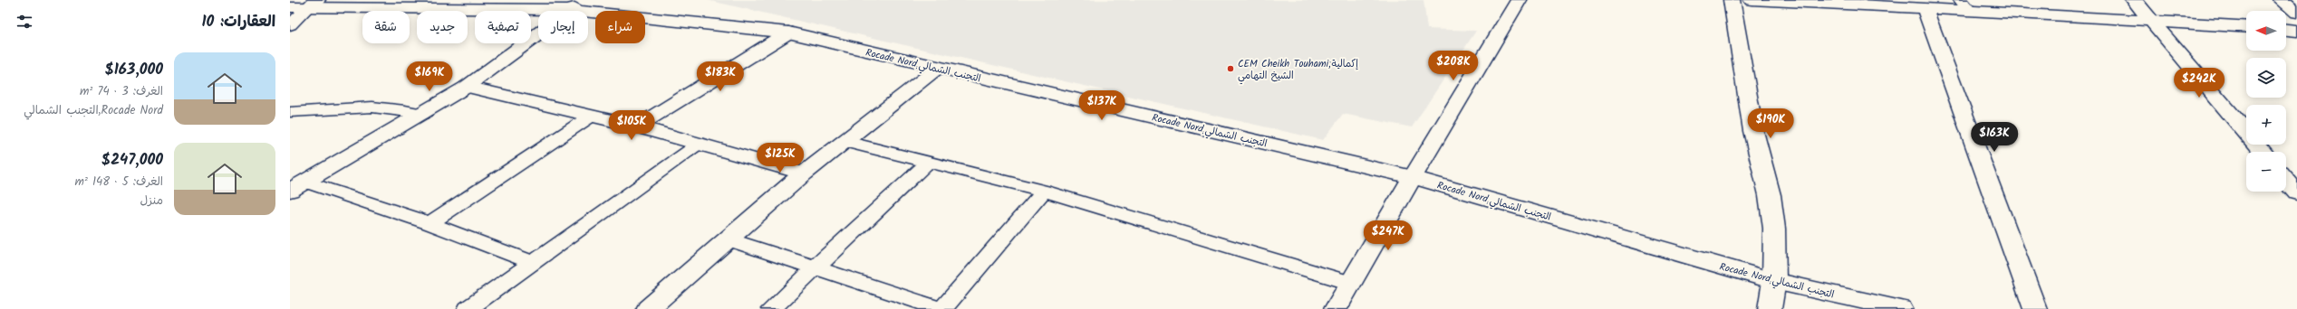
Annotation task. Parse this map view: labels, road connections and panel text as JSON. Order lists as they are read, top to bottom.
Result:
{
  "streets": {
    "street": ["Rocade Nord,التجنب الشمالي"]
  },
  "places": ["CEM Cheikh Touhami;إكمالية الشيخ التهامي"],
  "north": "left",
  "page": {
    "heading": "العقارات: 10",
    "map_buttons": ["+", "−"],
    "chip": [
      "شراء",
      "إيجار",
      "تصفية",
      "جديد",
      "شقة"
    ],
    "list": [
      {
        "name": "$163,000",
        "note": "الغرف: 3 · 74 m² · Rocade Nord,التجنب الشمالي"
      },
      {
        "name": "$247,000",
        "note": "الغرف: 5 · 148 m² · منزل"
      }
    ],
    "price": [
      "$208K",
      "$169K",
      "$183K",
      "$242K",
      "$137K",
      "$190K",
      "$105K",
      "$163K",
      "$125K",
      "$247K"
    ]
  }
}
